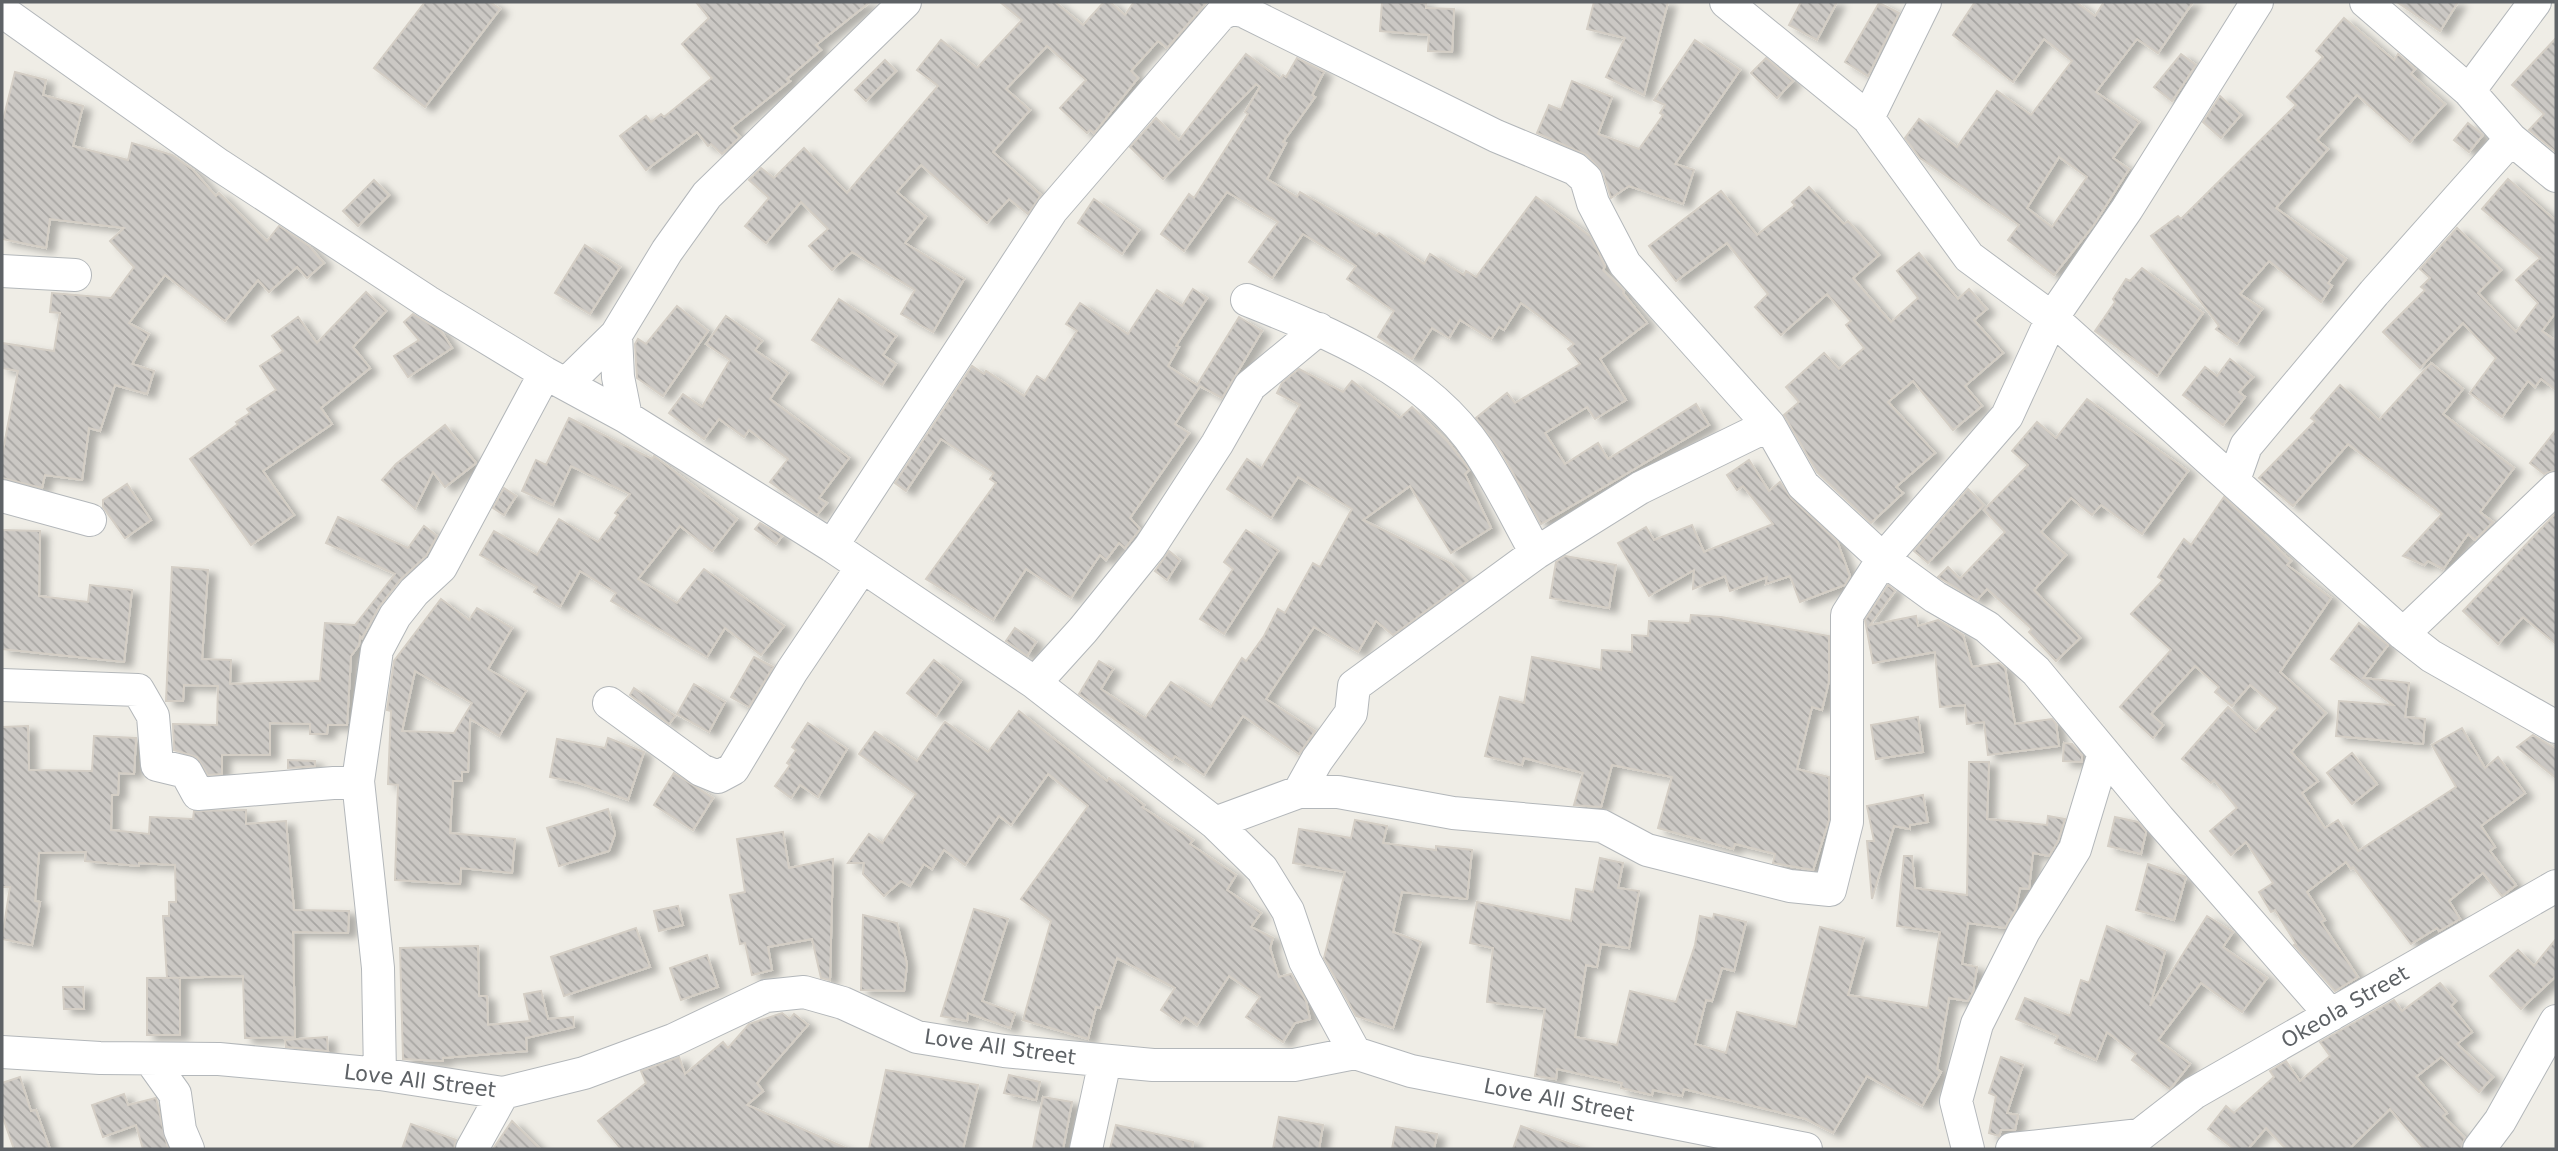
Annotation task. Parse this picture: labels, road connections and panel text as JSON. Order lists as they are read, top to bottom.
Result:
{
  "streets": {
    "street": ["Okeola Street", "Love All Street"]
  }
}
